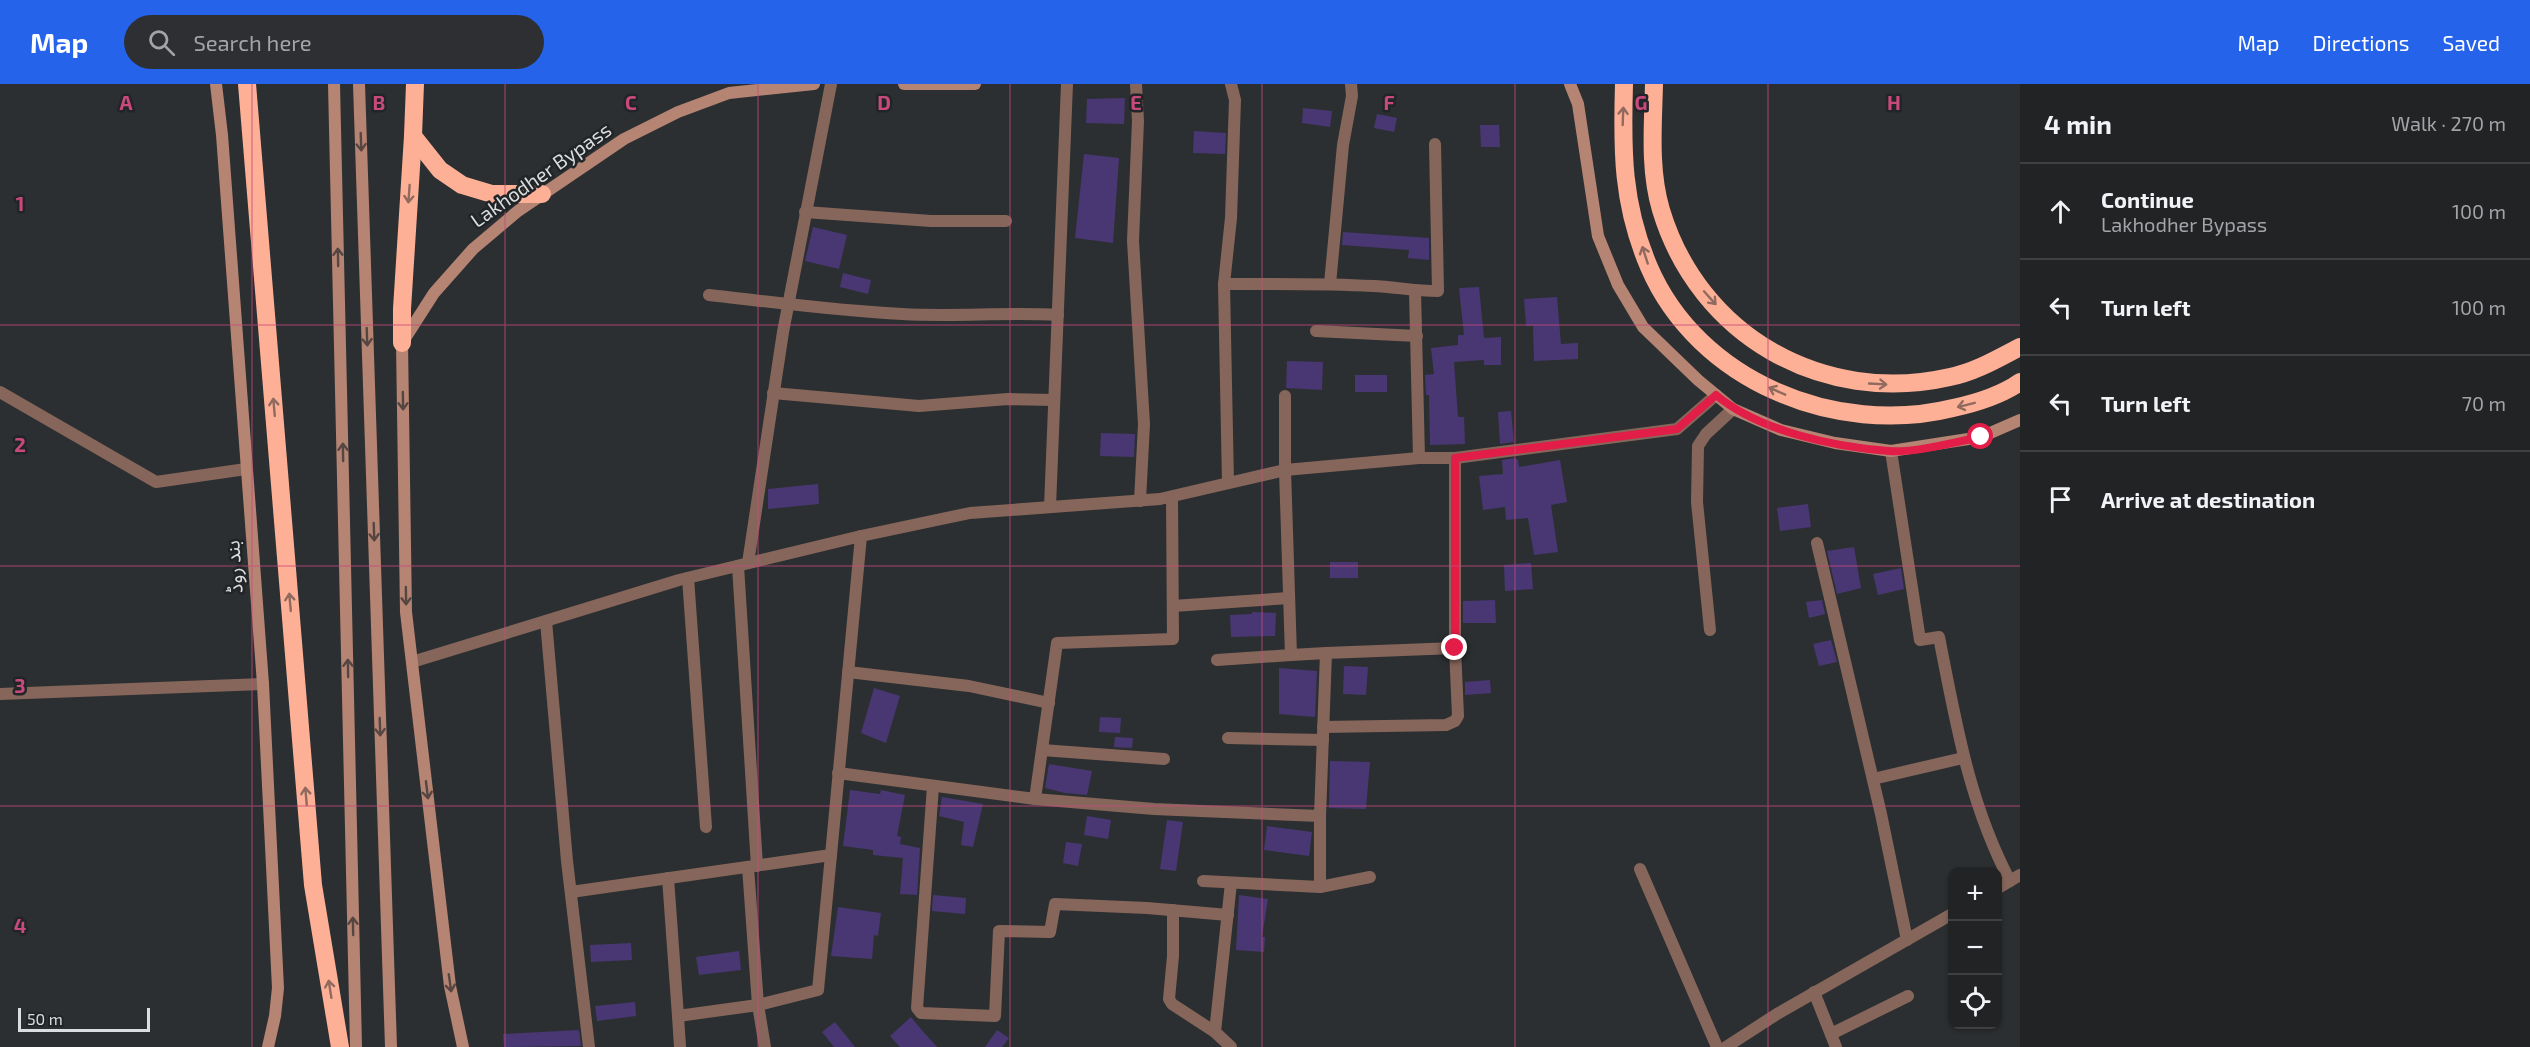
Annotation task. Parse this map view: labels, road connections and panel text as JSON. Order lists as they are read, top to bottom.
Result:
{
  "streets": {
    "main road": ["Lakhodher Bypass", "بند روڈ"]
  },
  "scale_bar": "50 m",
  "page": {
    "header": "Map",
    "search": "Search here",
    "nav": ["Map", "Directions", "Saved"],
    "heading": ["4 min", "Walk · 270 m"],
    "list": [
      ["Continue", "Lakhodher Bypass", "100 m"],
      ["Turn left", "100 m"],
      ["Turn left", "70 m"],
      "Arrive at destination"
    ],
    "map_buttons": ["+", "−"],
    "scale": "50 m"
  },
  "grid": {
    "columns": [
      "A",
      "B",
      "C",
      "D",
      "E",
      "F",
      "G",
      "H"
    ],
    "rows": [
      "1",
      "2",
      "3",
      "4"
    ]
  }
}
